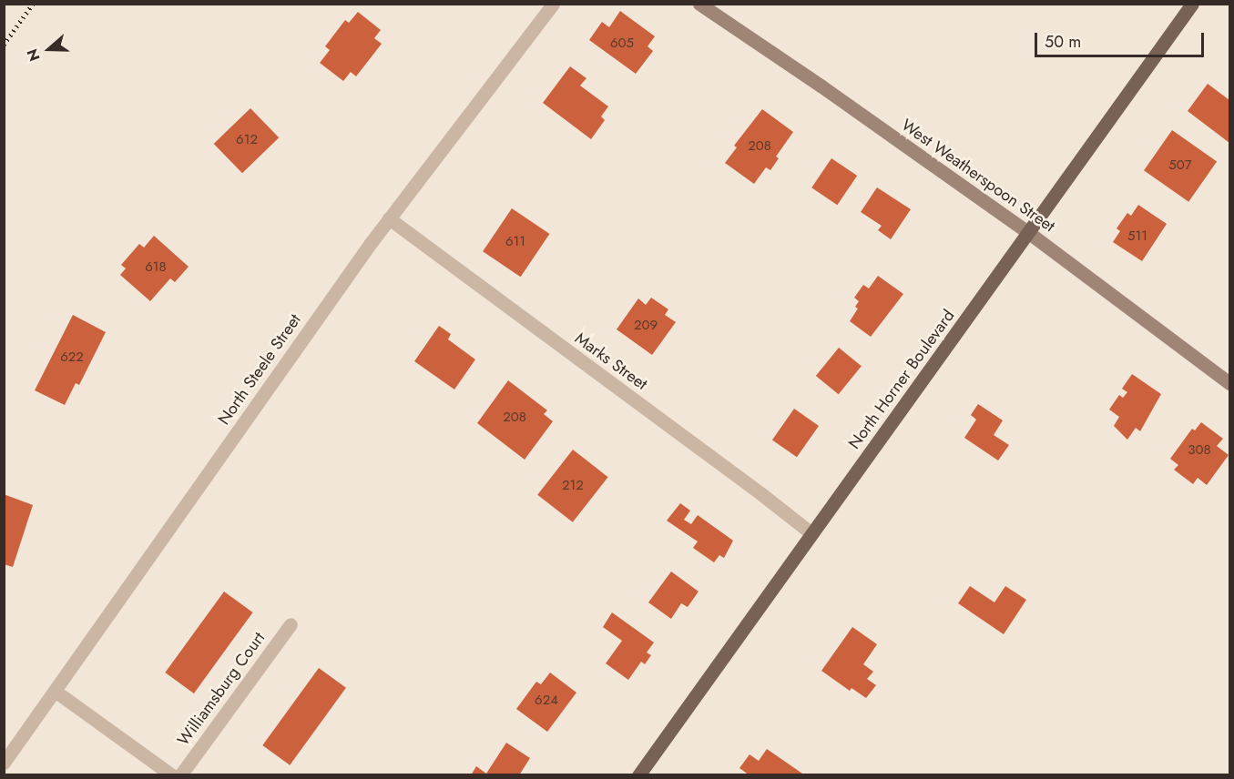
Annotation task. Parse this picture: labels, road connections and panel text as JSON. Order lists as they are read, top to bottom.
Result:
{
  "streets": {
    "main road": ["North Horner Boulevard"],
    "street": [
      "West Weatherspoon Street",
      "Marks Street",
      "North Steele Street",
      "Williamsburg Court"
    ]
  },
  "crossings": [
    ["West Weatherspoon Street", "North Horner Boulevard"],
    ["Marks Street", "North Steele Street"],
    ["Marks Street", "North Horner Boulevard"]
  ],
  "house_numbers": [
    "605",
    "612",
    "208",
    "507",
    "511",
    "611",
    "618",
    "209",
    "622",
    "208",
    "308",
    "212",
    "624"
  ],
  "scale_bar": "50 m",
  "north": "left"
}
